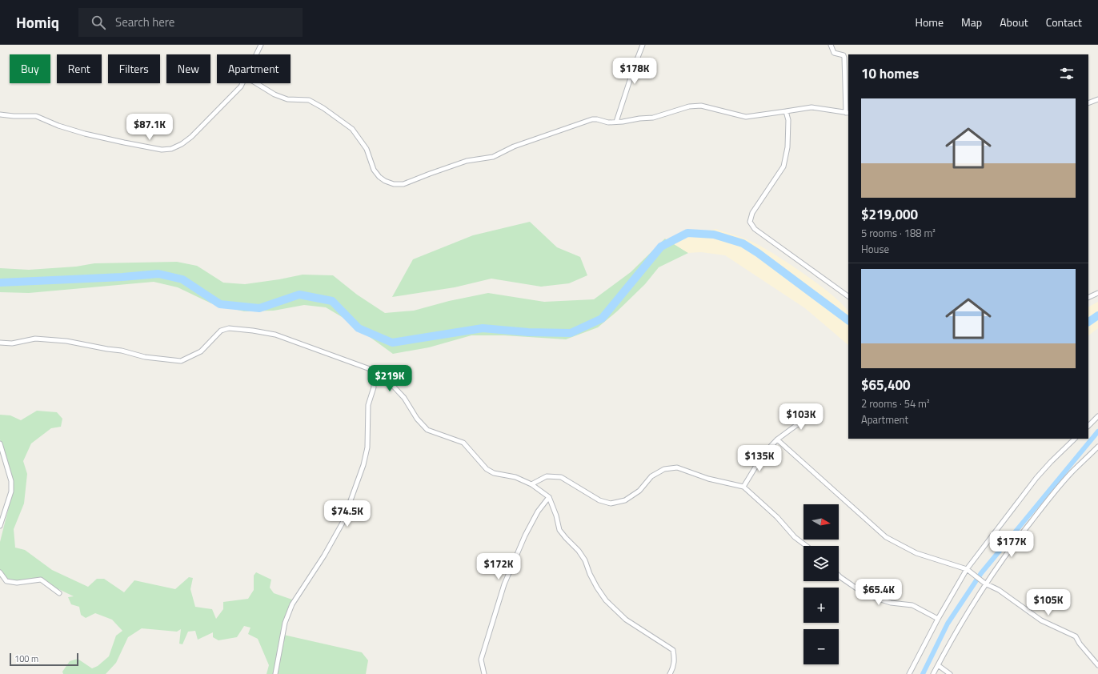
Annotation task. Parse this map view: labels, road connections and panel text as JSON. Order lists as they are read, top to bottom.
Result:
{
  "scale_bar": "100 m",
  "north": "right",
  "page": {
    "header": "Homiq",
    "search": "Search here",
    "nav": [
      "Home",
      "Map",
      "About",
      "Contact"
    ],
    "chip": [
      "Buy",
      "Rent",
      "Filters",
      "New",
      "Apartment"
    ],
    "heading": "10 homes",
    "price": [
      "$178K",
      "$87.1K",
      "$219K",
      "$103K",
      "$135K",
      "$74.5K",
      "$177K",
      "$172K",
      "$65.4K",
      "$105K"
    ],
    "list": [
      {
        "name": "$219,000",
        "note": "5 rooms · 188 m² · House"
      },
      {
        "name": "$65,400",
        "note": "2 rooms · 54 m² · Apartment"
      }
    ],
    "map_buttons": ["+", "−"],
    "scale": "100 m"
  }
}
